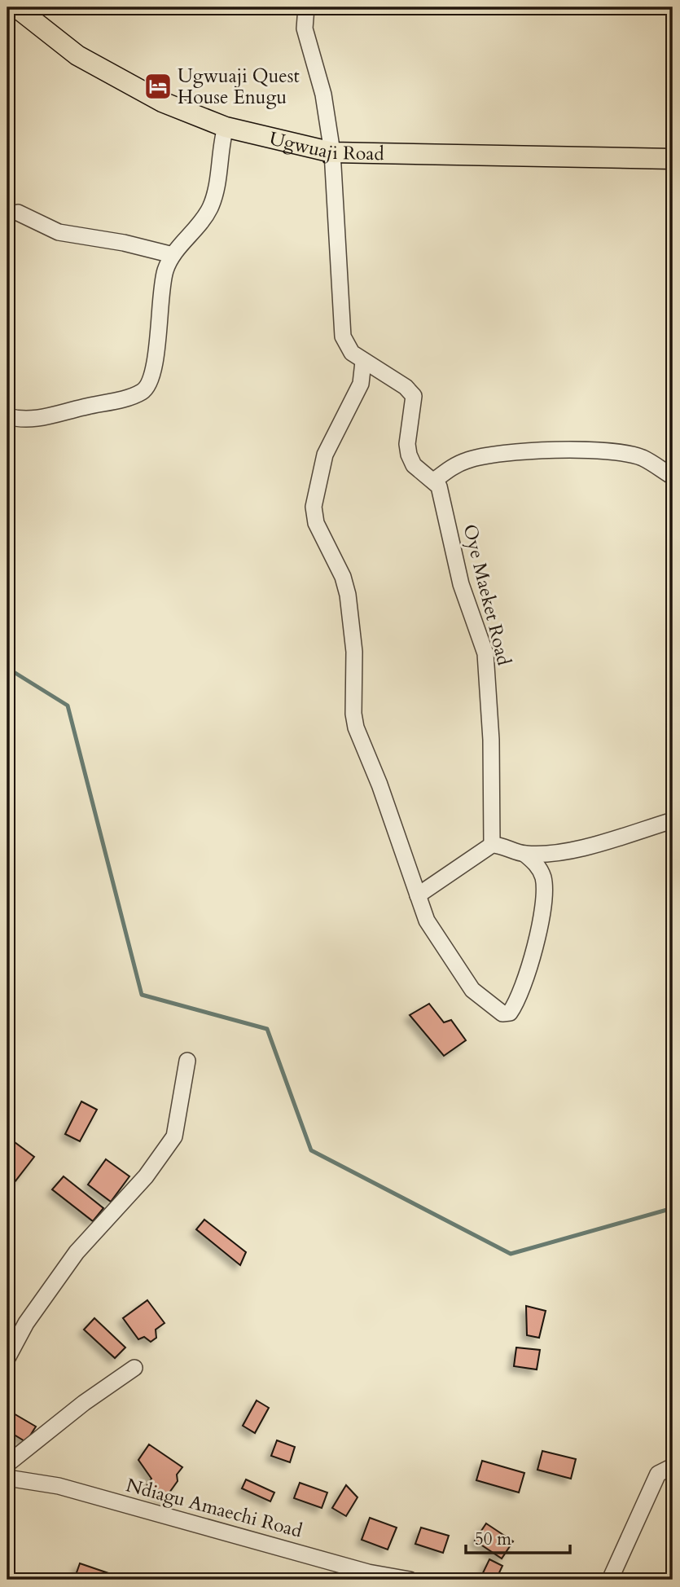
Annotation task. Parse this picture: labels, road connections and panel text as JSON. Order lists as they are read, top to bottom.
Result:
{
  "streets": {
    "main road": ["Ugwuaji Road"],
    "street": ["Oye Maeket Road", "Ndiagu Amaechi Road"]
  },
  "places": {
    "hotel": ["Ugwuaji Quest House Enugu"]
  },
  "scale_bar": "50 m"
}
